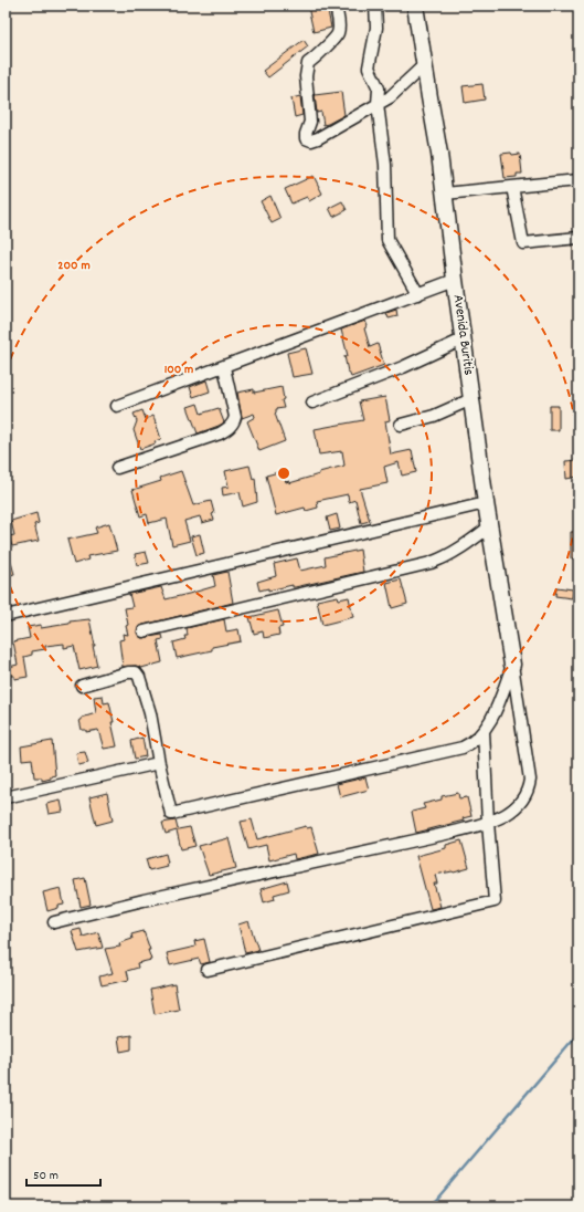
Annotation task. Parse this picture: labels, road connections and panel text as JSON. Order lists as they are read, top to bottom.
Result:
{
  "streets": {
    "street": ["Avenida Buritis"]
  },
  "scale_bar": "50 m",
  "rings": ["200 m", "100 m"]
}
